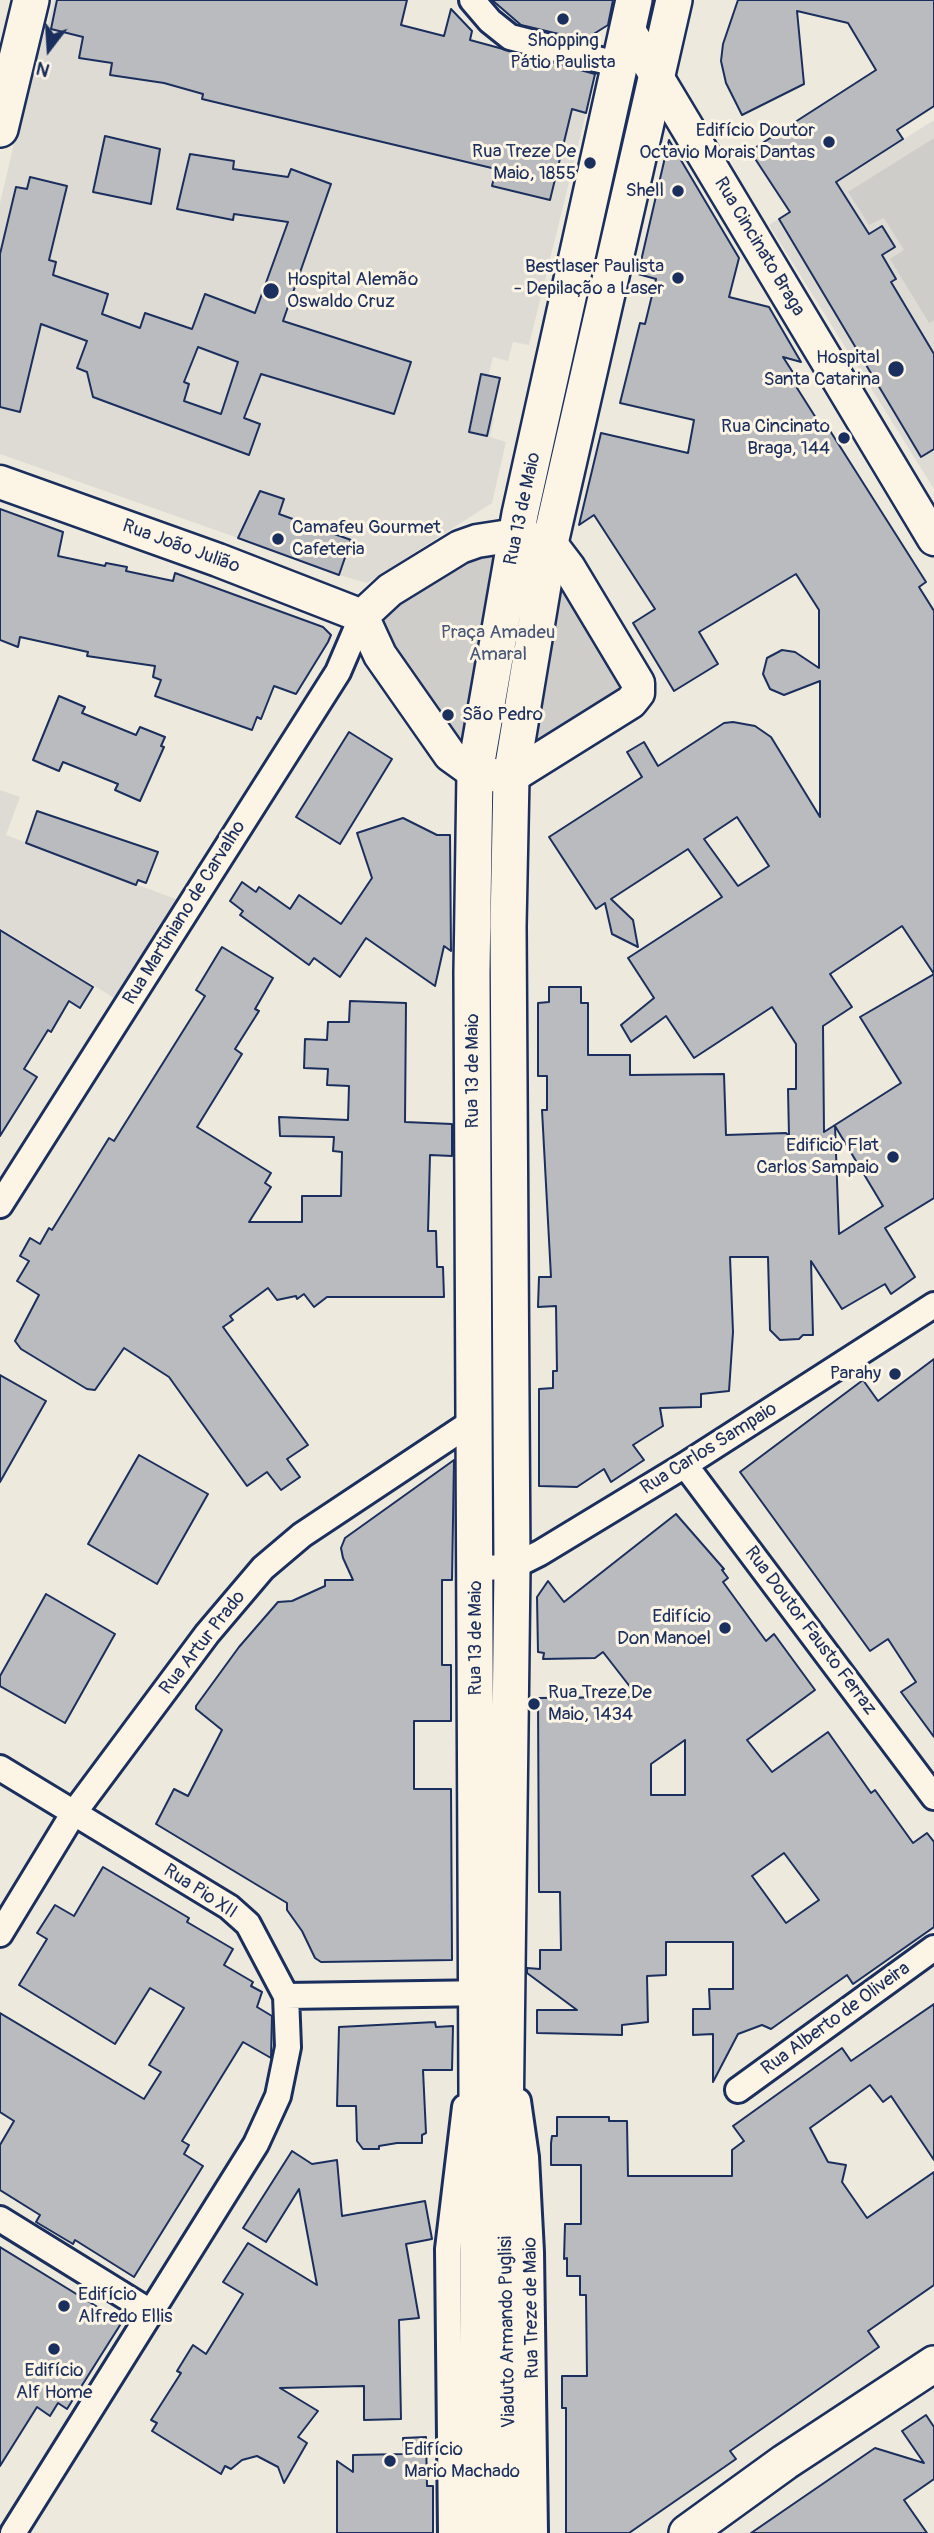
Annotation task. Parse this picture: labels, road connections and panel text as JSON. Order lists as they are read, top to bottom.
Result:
{
  "streets": {
    "main road": ["Rua 13 de Maio", "Viaduto Armando Puglisi"],
    "street": [
      "Rua Cincinato Braga",
      "Rua João Julião",
      "Rua Martiniano de Carvalho",
      "Rua Carlos Sampaio",
      "Rua Doutor Fausto Ferraz",
      "Rua Artur Prado",
      "Rua Pio XII",
      "Rua Alberto de Oliveira",
      "Rua Treze de Maio"
    ]
  },
  "crossings": [
    ["Rua Cincinato Braga", "Rua 13 de Maio"],
    ["Rua 13 de Maio", "Rua Carlos Sampaio"],
    ["Rua 13 de Maio", "Rua Artur Prado"],
    ["Rua 13 de Maio", "Rua Treze de Maio"],
    ["Rua 13 de Maio", "Viaduto Armando Puglisi"],
    ["Rua João Julião", "Rua Martiniano de Carvalho"],
    ["Rua Carlos Sampaio", "Rua Doutor Fausto Ferraz"],
    ["Rua Artur Prado", "Rua Pio XII"]
  ],
  "parks": ["Praça Amadeu Amaral"],
  "places": [
    "Shopping Pátio Paulista",
    "Edifício Doutor Octavio Morais Dantas",
    "Rua Treze De Maio, 1855",
    "Shell",
    "Bestlaser Paulista - Depilação a Laser",
    "Hospital Alemão Oswaldo Cruz",
    "Hospital Santa Catarina",
    "Rua Cincinato Braga, 144",
    "Camafeu Gourmet Cafeteria",
    "São Pedro",
    "Edificio Flat Carlos Sampaio",
    "Parahy",
    "Edifício Don Manoel",
    "Rua Treze De Maio, 1434",
    "Edifício Alfredo Ellis",
    "Edifício Alf Home",
    "Edifício Mario Machado"
  ],
  "north": "bottom"
}
